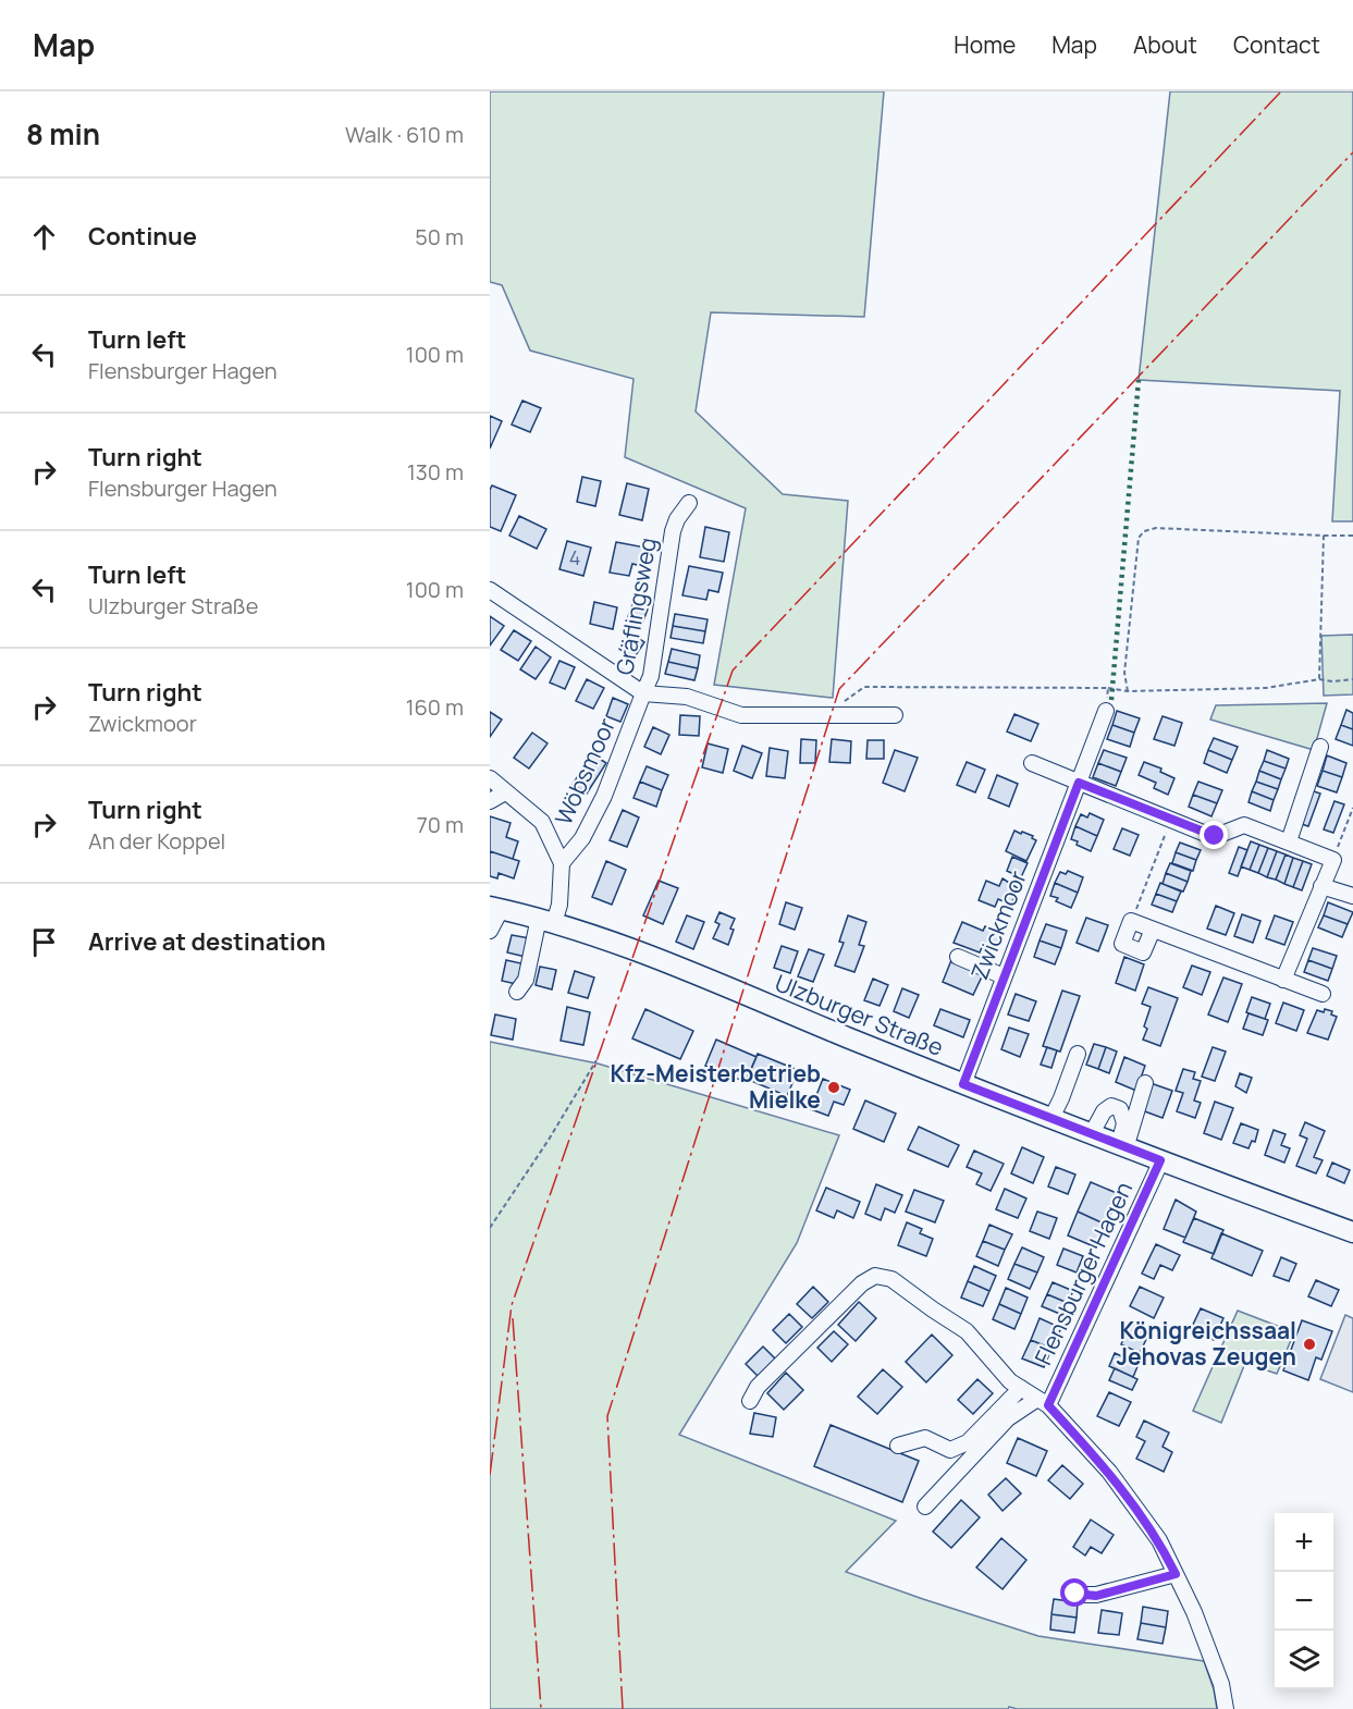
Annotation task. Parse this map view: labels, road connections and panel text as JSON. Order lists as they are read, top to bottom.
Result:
{
  "streets": {
    "main road": ["Ulzburger Straße"],
    "street": [
      "Gräflingsweg",
      "Wöbsmoor",
      "Zwickmoor",
      "Flensburger Hagen"
    ]
  },
  "crossings": [
    ["Gräflingsweg", "Wöbsmoor"],
    ["Zwickmoor", "Ulzburger Straße"],
    ["Ulzburger Straße", "Flensburger Hagen"]
  ],
  "places": ["Kfz-Meisterbetrieb Mielke", "Königreichssaal Jehovas Zeugen"],
  "house_numbers": ["4"],
  "page": {
    "header": "Map",
    "nav": [
      "Home",
      "Map",
      "About",
      "Contact"
    ],
    "heading": ["8 min", "Walk · 610 m"],
    "list": [
      ["Continue", "50 m"],
      ["Turn left", "Flensburger Hagen", "100 m"],
      ["Turn right", "Flensburger Hagen", "130 m"],
      ["Turn left", "Ulzburger Straße", "100 m"],
      ["Turn right", "Zwickmoor", "160 m"],
      ["Turn right", "An der Koppel", "70 m"],
      "Arrive at destination"
    ],
    "map_buttons": ["+", "−"]
  }
}
